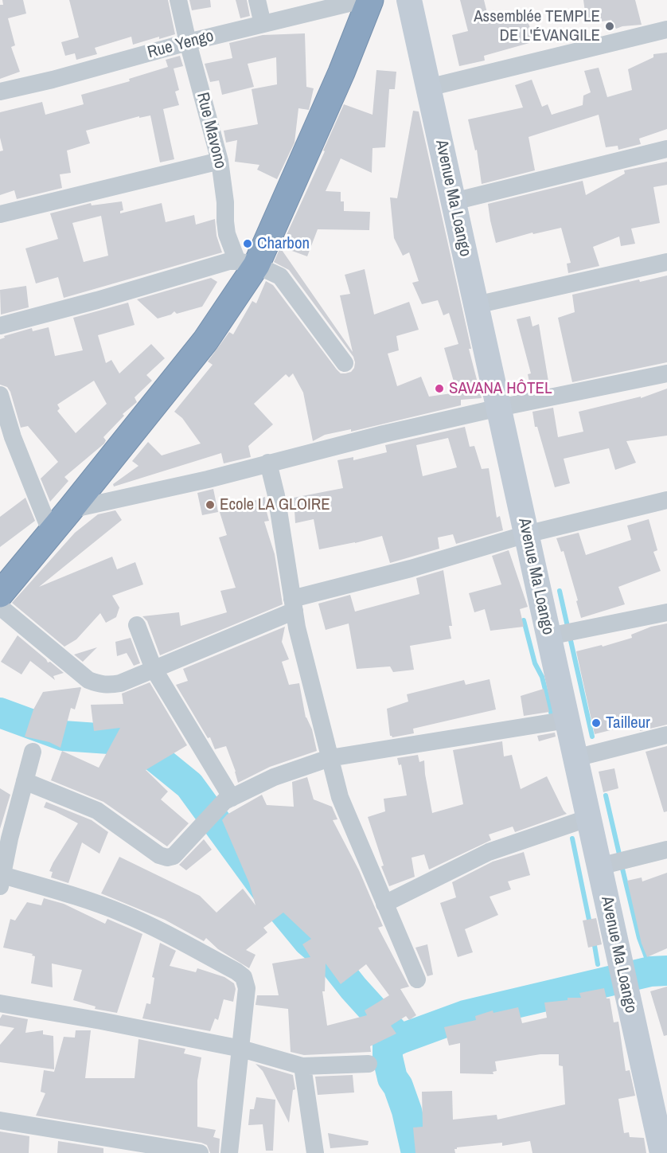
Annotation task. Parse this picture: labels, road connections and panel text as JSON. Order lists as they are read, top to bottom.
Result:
{
  "streets": {
    "main road": ["Avenue Ma Loango"],
    "street": ["Rue Yengo", "Rue Mavono"]
  },
  "crossings": [
    ["Rue Yengo", "Rue Mavono"]
  ],
  "places": [
    "Assemblée TEMPLE DE L'ÉVANGILE",
    "Charbon",
    "SAVANA HÔTEL",
    "Ecole LA GLOIRE",
    "Tailleur"
  ]
}
